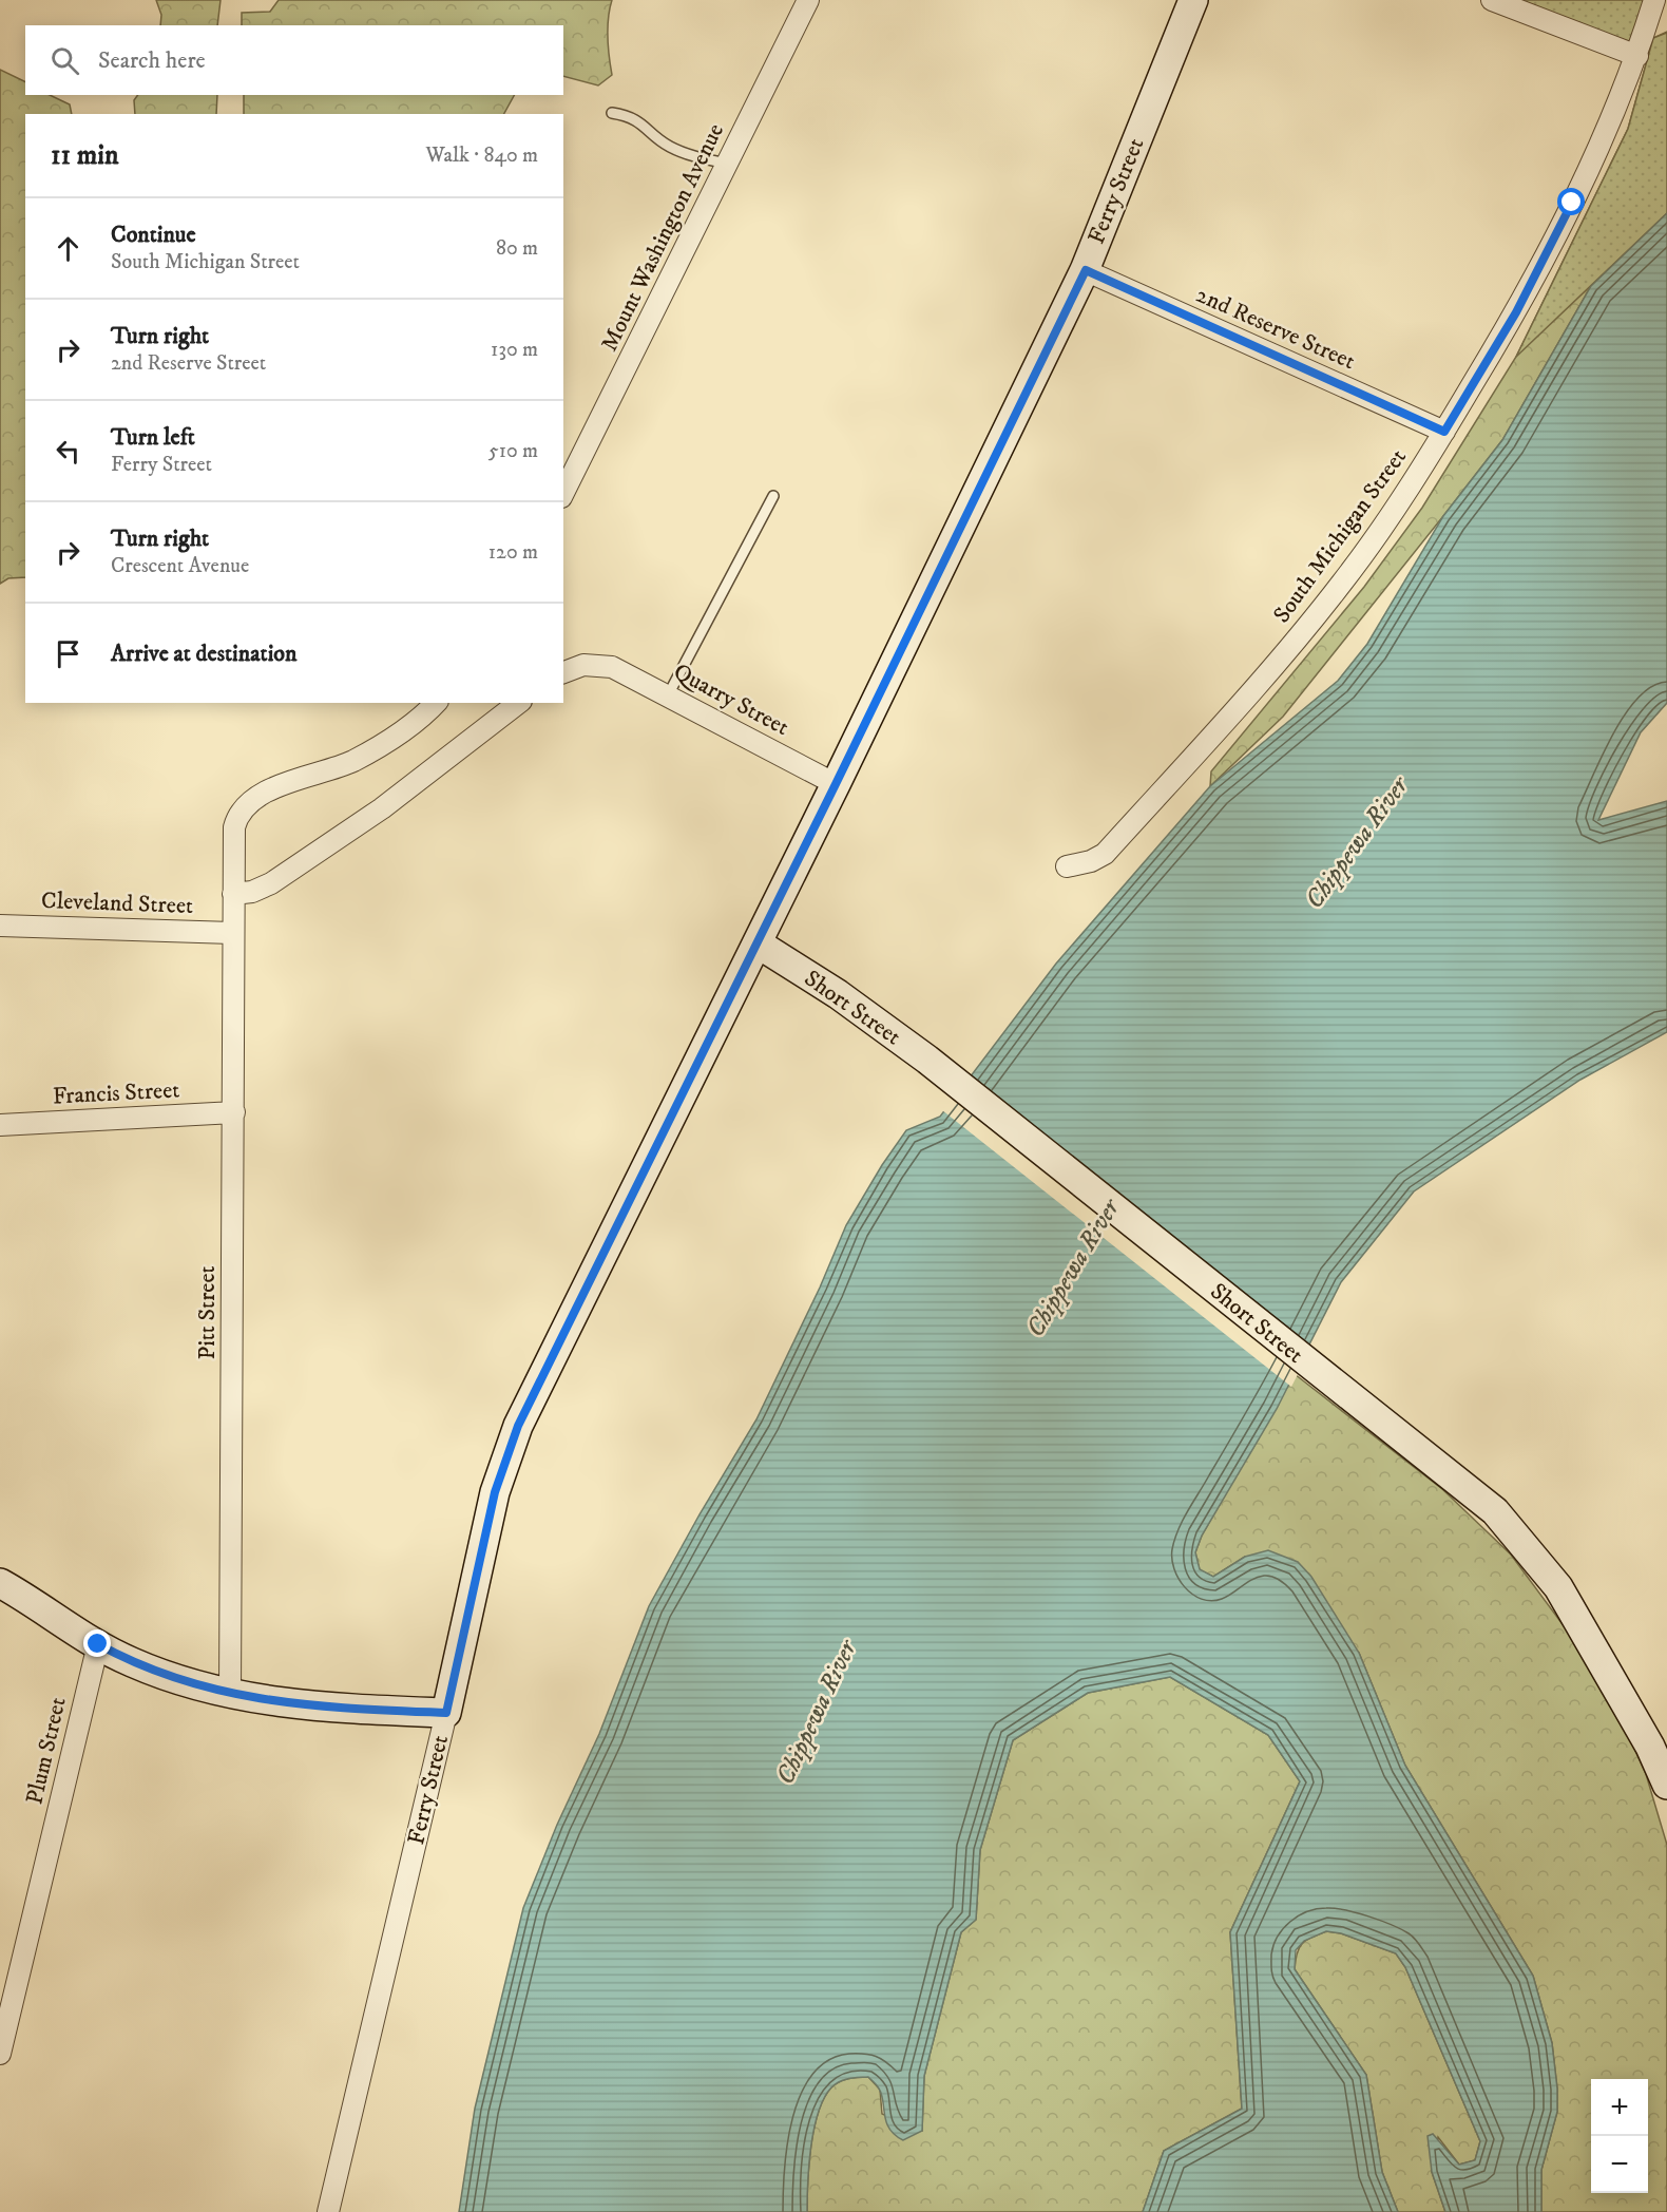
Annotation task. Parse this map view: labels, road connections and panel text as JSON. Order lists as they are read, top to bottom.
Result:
{
  "streets": {
    "main road": ["Ferry Street", "Short Street"],
    "street": [
      "Mount Washington Avenue",
      "2nd Reserve Street",
      "South Michigan Street",
      "Quarry Street",
      "Cleveland Street",
      "Francis Street",
      "Pitt Street",
      "Plum Street"
    ]
  },
  "crossings": [
    ["Ferry Street", "2nd Reserve Street"],
    ["Ferry Street", "Quarry Street"],
    ["Ferry Street", "Short Street"],
    ["2nd Reserve Street", "South Michigan Street"],
    ["Cleveland Street", "Pitt Street"],
    ["Francis Street", "Pitt Street"]
  ],
  "water": ["Chippewa River"],
  "page": {
    "search": "Search here",
    "heading": ["11 min", "Walk · 840 m"],
    "list": [
      ["Continue", "South Michigan Street", "80 m"],
      ["Turn right", "2nd Reserve Street", "130 m"],
      ["Turn left", "Ferry Street", "510 m"],
      ["Turn right", "Crescent Avenue", "120 m"],
      "Arrive at destination"
    ],
    "map_buttons": ["+", "−"]
  }
}
